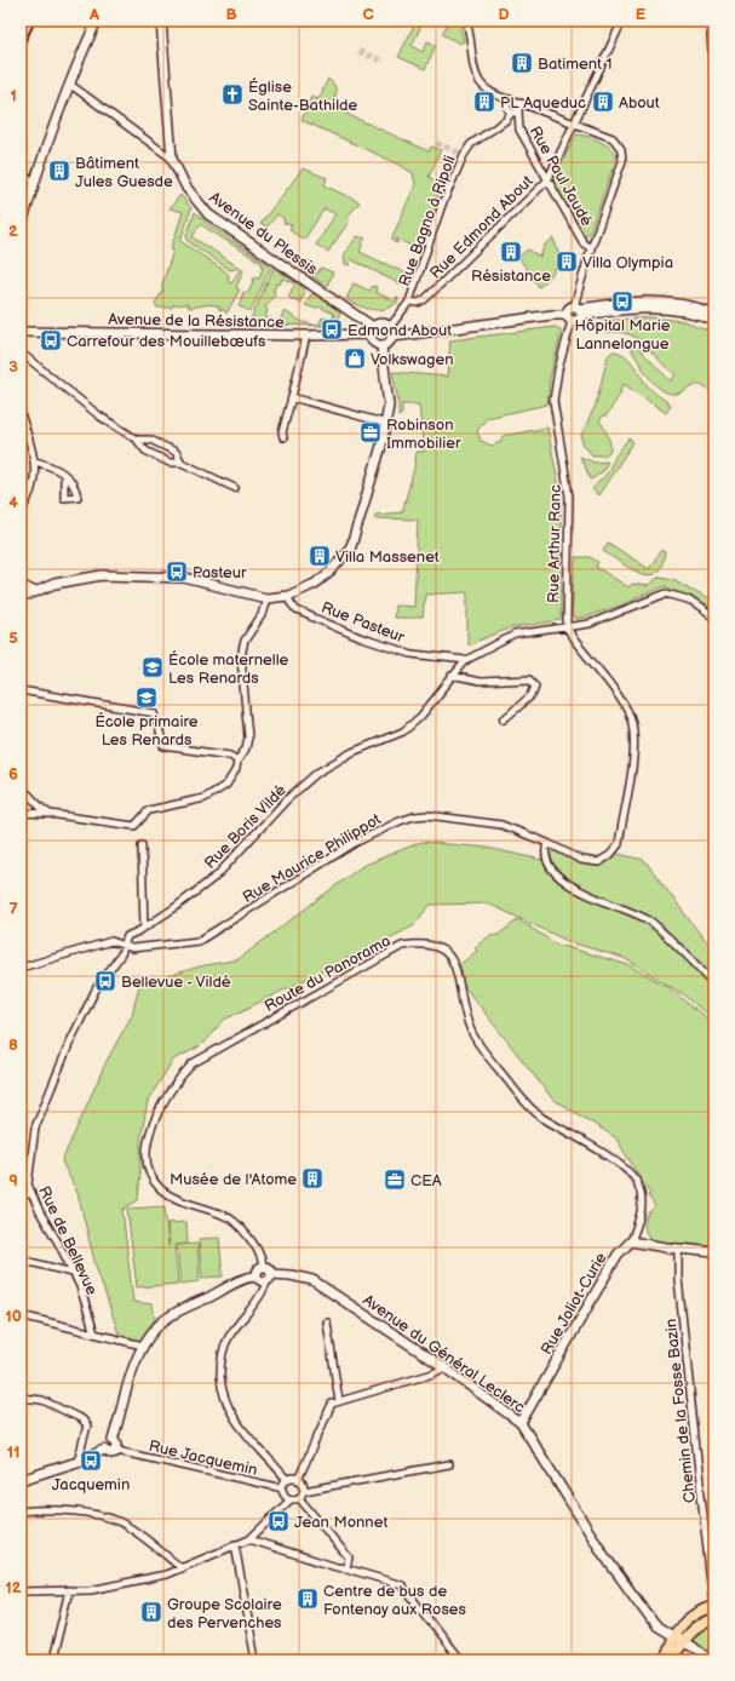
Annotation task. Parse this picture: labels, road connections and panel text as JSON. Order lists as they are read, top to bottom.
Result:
{
  "streets": {
    "street": [
      "Rue Paul Jaudé",
      "Rue Bagno à Ripoli",
      "Rue Edmond About",
      "Avenue du Plessis",
      "Avenue de la Résistance",
      "Rue Arthur Ranc",
      "Rue Pasteur",
      "Rue Boris Vildé",
      "Rue Maurice Philippot",
      "Route du Panorama",
      "Rue de Bellevue",
      "Rue Joliot-Curie",
      "Avenue du Général Leclerc",
      "Chemin de la Fosse Bazin",
      "Rue Jacquemin"
    ]
  },
  "crossings": [
    ["Rue Paul Jaudé", "Rue Bagno à Ripoli"],
    ["Rue Paul Jaudé", "Rue Edmond About"],
    ["Rue Bagno à Ripoli", "Rue Edmond About"],
    ["Avenue du Plessis", "Avenue de la Résistance"],
    ["Rue Arthur Ranc", "Rue Maurice Philippot"],
    ["Rue Pasteur", "Rue Boris Vildé"],
    ["Rue Boris Vildé", "Rue Maurice Philippot"],
    ["Rue Boris Vildé", "Rue de Bellevue"],
    ["Rue Maurice Philippot", "Rue de Bellevue"],
    ["Route du Panorama", "Rue Joliot-Curie"],
    ["Route du Panorama", "Avenue du Général Leclerc"],
    ["Rue Joliot-Curie", "Avenue du Général Leclerc"]
  ],
  "places": {
    "building": [
      "Batiment 1",
      "PL Aqueduc",
      "About",
      "Bâtiment Jules Guesde",
      "Résistance",
      "Villa Olympia",
      "Villa Massenet",
      "Musée de l'Atome",
      "Centre de bus de Fontenay aux Roses",
      "Groupe Scolaire des Pervenches"
    ],
    "church": ["Église Sainte-Bathilde"],
    "bus stop": [
      "Hôpital Marie Lannelongue",
      "Edmond About",
      "Carrefour des Mouillebœufs",
      "Pasteur",
      "Bellevue - Vildé",
      "Jacquemin",
      "Jean Monnet"
    ],
    "shop": ["Volkswagen"],
    "office": ["Robinson Immobilier", "CEA"],
    "school or university": ["École maternelle Les Renards", "École primaire Les Renards"]
  },
  "grid": {
    "columns": [
      "A",
      "B",
      "C",
      "D",
      "E"
    ],
    "rows": [
      "1",
      "2",
      "3",
      "4",
      "5",
      "6",
      "7",
      "8",
      "9",
      "10",
      "11",
      "12"
    ]
  }
}
